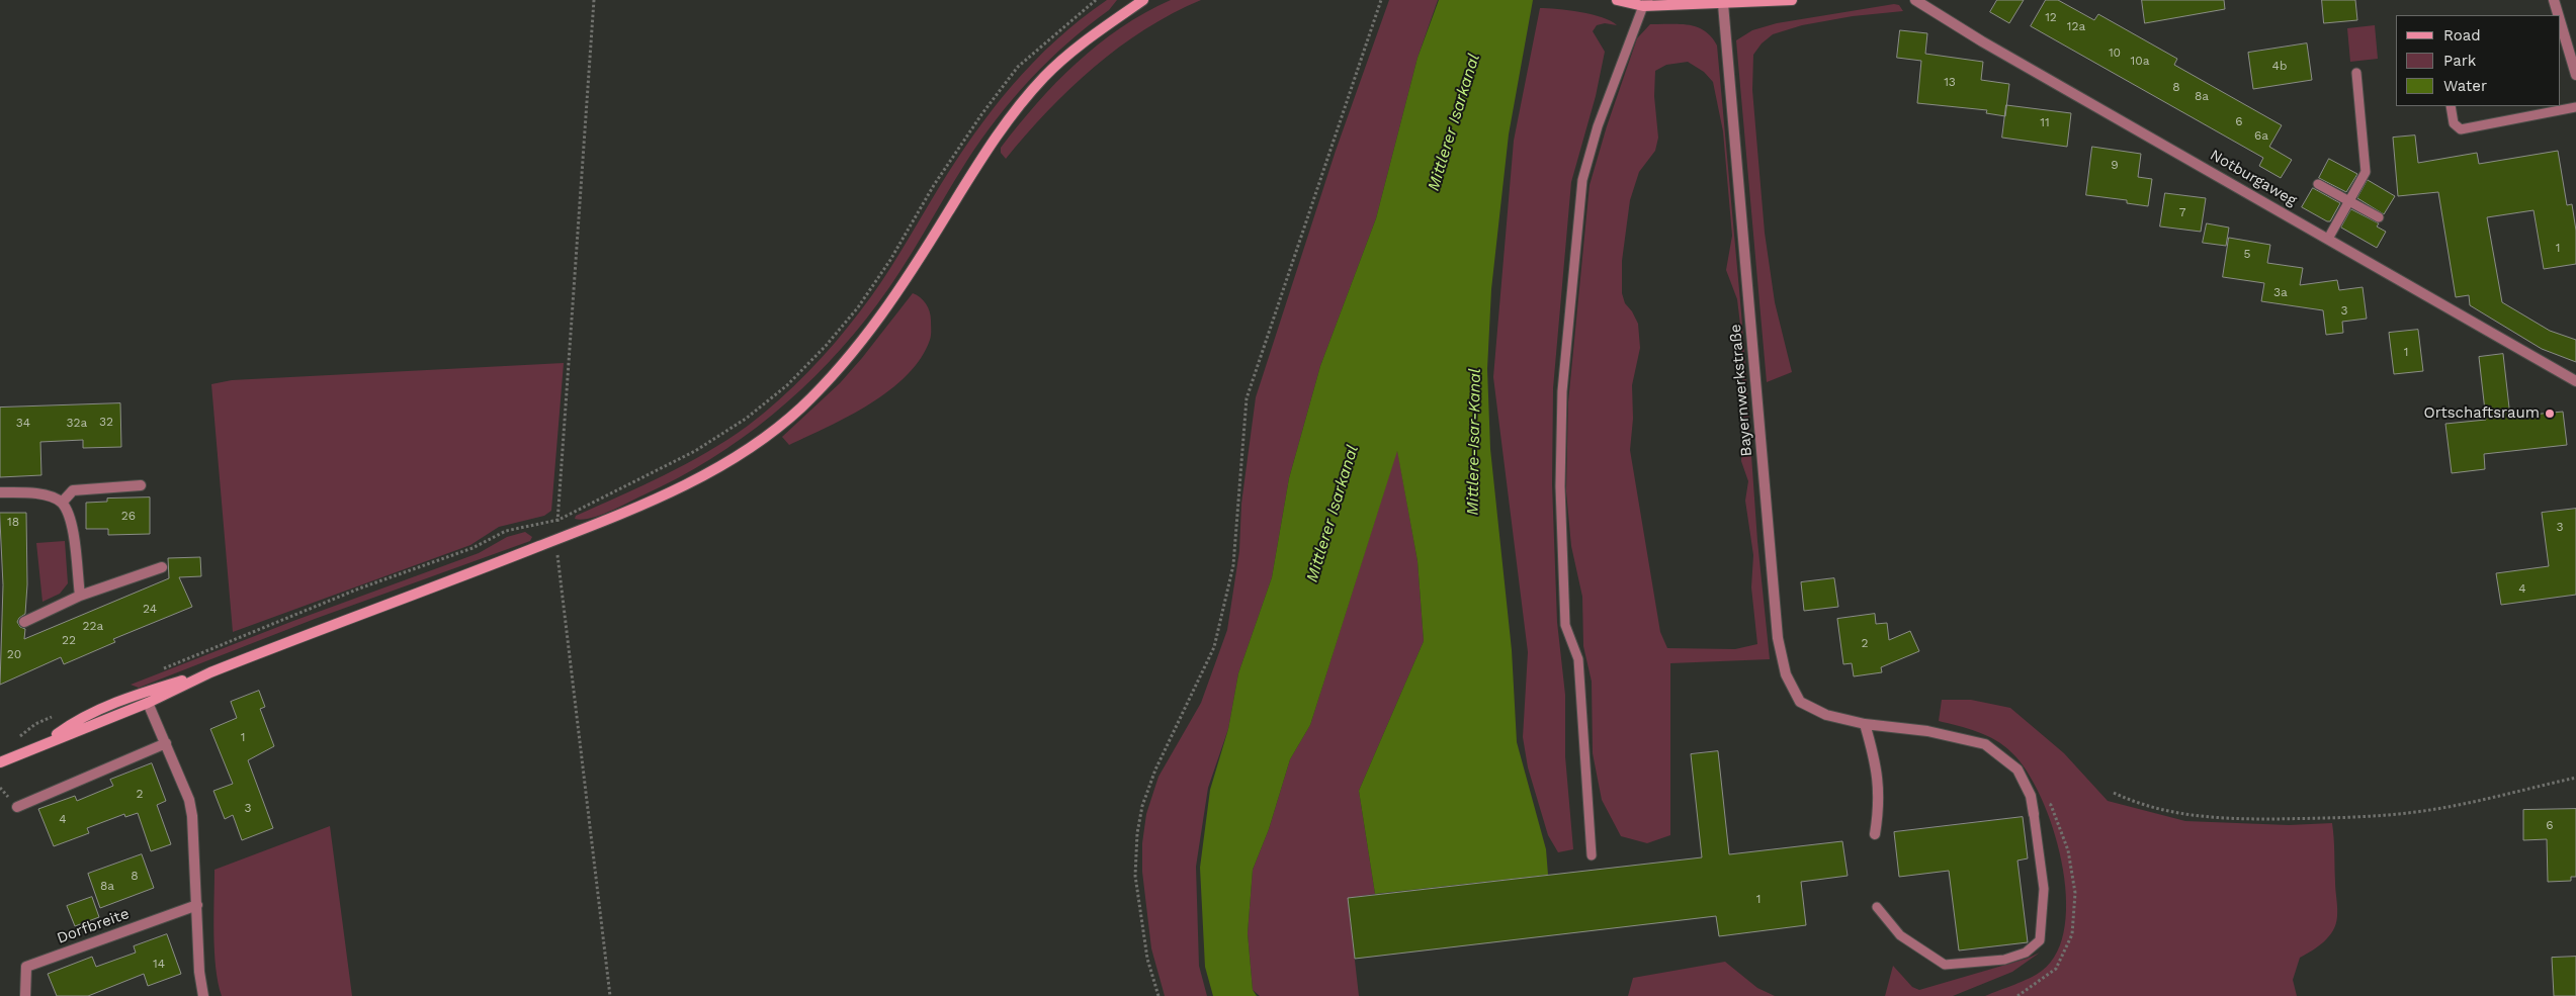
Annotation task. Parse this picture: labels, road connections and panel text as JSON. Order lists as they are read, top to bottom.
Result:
{
  "streets": {
    "street": ["Notburgaweg", "Bayernwerkstraße", "Dorfbreite"]
  },
  "water": ["Mittlerer Isarkanal", "Mittlere-Isar-Kanal"],
  "places": ["Ortschaftsraum"],
  "house_numbers": [
    "12",
    "12a",
    "10",
    "10a",
    "4b",
    "13",
    "8",
    "8a",
    "6",
    "11",
    "6a",
    "9",
    "7",
    "1",
    "5",
    "3a",
    "3",
    "1",
    "32",
    "34",
    "32a",
    "26",
    "18",
    "3",
    "4",
    "24",
    "22a",
    "22",
    "2",
    "20",
    "1",
    "2",
    "3",
    "4",
    "6",
    "8",
    "8a",
    "1",
    "14"
  ],
  "legend": ["Road", "Park", "Water"]
}
